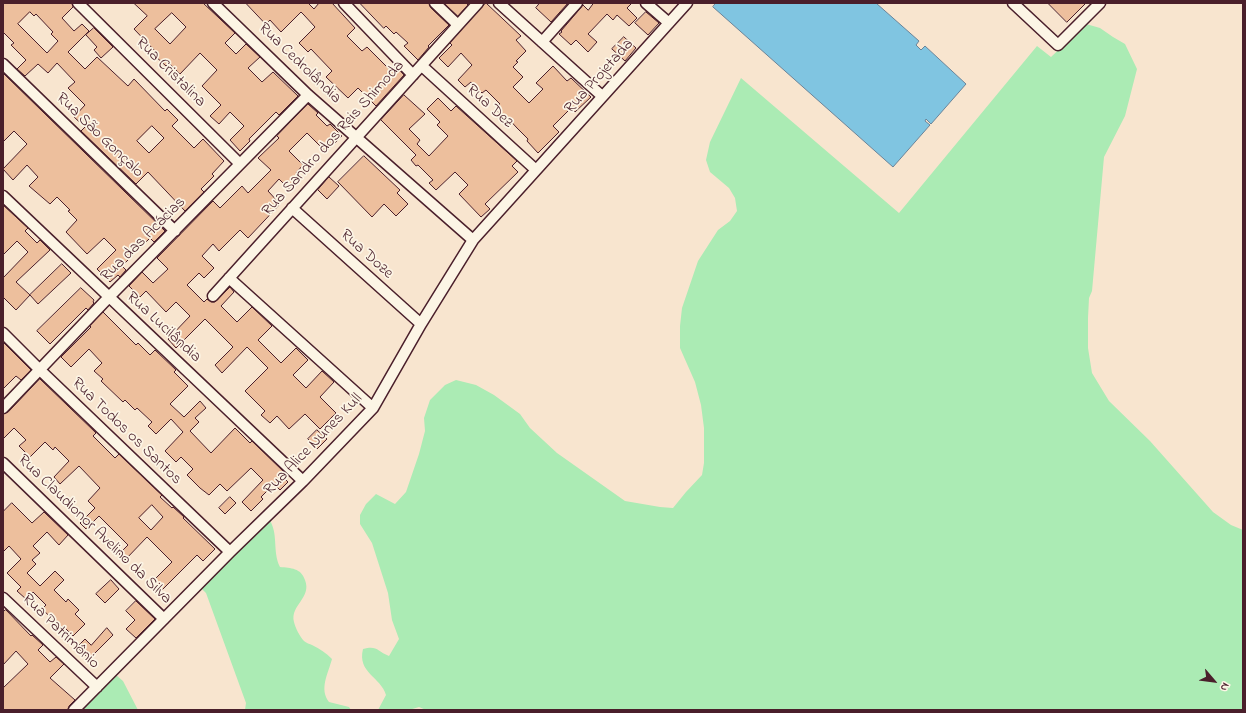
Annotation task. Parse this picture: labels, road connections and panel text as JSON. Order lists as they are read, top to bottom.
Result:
{
  "streets": {
    "street": [
      "Rua Cedrolândia",
      "Rua Cristalina",
      "Rua Projetada",
      "Rua Dez",
      "Rua São Gonçalo",
      "Rua Sandro dos Reis Shimoda",
      "Rua das Acácias",
      "Rua Doze",
      "Rua Lucilândia",
      "Rua Todos os Santos",
      "Rua Alice Nunes Kull",
      "Rua Claudionor Avelino da Silva",
      "Rua Patrimônio"
    ]
  },
  "crossings": [
    ["Rua Cedrolândia", "Rua Sandro dos Reis Shimoda"],
    ["Rua Cedrolândia", "Rua das Acácias"],
    ["Rua Cedrolândia", "Rua Alice Nunes Kull"],
    ["Rua Cristalina", "Rua das Acácias"],
    ["Rua Projetada", "Rua Dez"],
    ["Rua Projetada", "Rua Alice Nunes Kull"],
    ["Rua Dez", "Rua Sandro dos Reis Shimoda"],
    ["Rua Dez", "Rua Alice Nunes Kull"],
    ["Rua São Gonçalo", "Rua das Acácias"],
    ["Rua Sandro dos Reis Shimoda", "Rua Doze"],
    ["Rua das Acácias", "Rua Lucilândia"],
    ["Rua das Acácias", "Rua Todos os Santos"],
    ["Rua Doze", "Rua Alice Nunes Kull"],
    ["Rua Lucilândia", "Rua Alice Nunes Kull"],
    ["Rua Todos os Santos", "Rua Alice Nunes Kull"],
    ["Rua Alice Nunes Kull", "Rua Claudionor Avelino da Silva"],
    ["Rua Alice Nunes Kull", "Rua Patrimônio"]
  ],
  "north": "bottom right"
}
